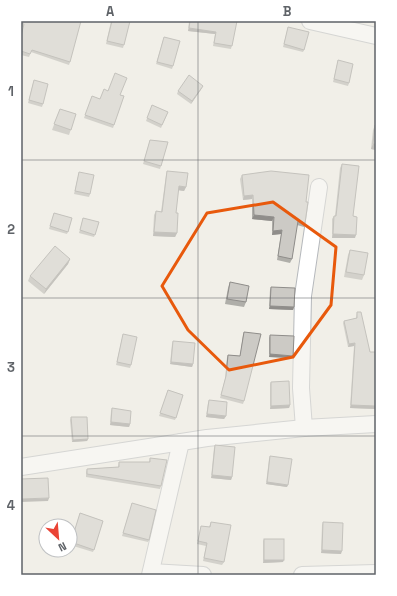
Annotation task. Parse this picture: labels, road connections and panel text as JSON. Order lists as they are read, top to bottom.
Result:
{
  "north": "bottom right",
  "grid": {
    "columns": ["A", "B"],
    "rows": [
      "1",
      "2",
      "3",
      "4"
    ]
  }
}
